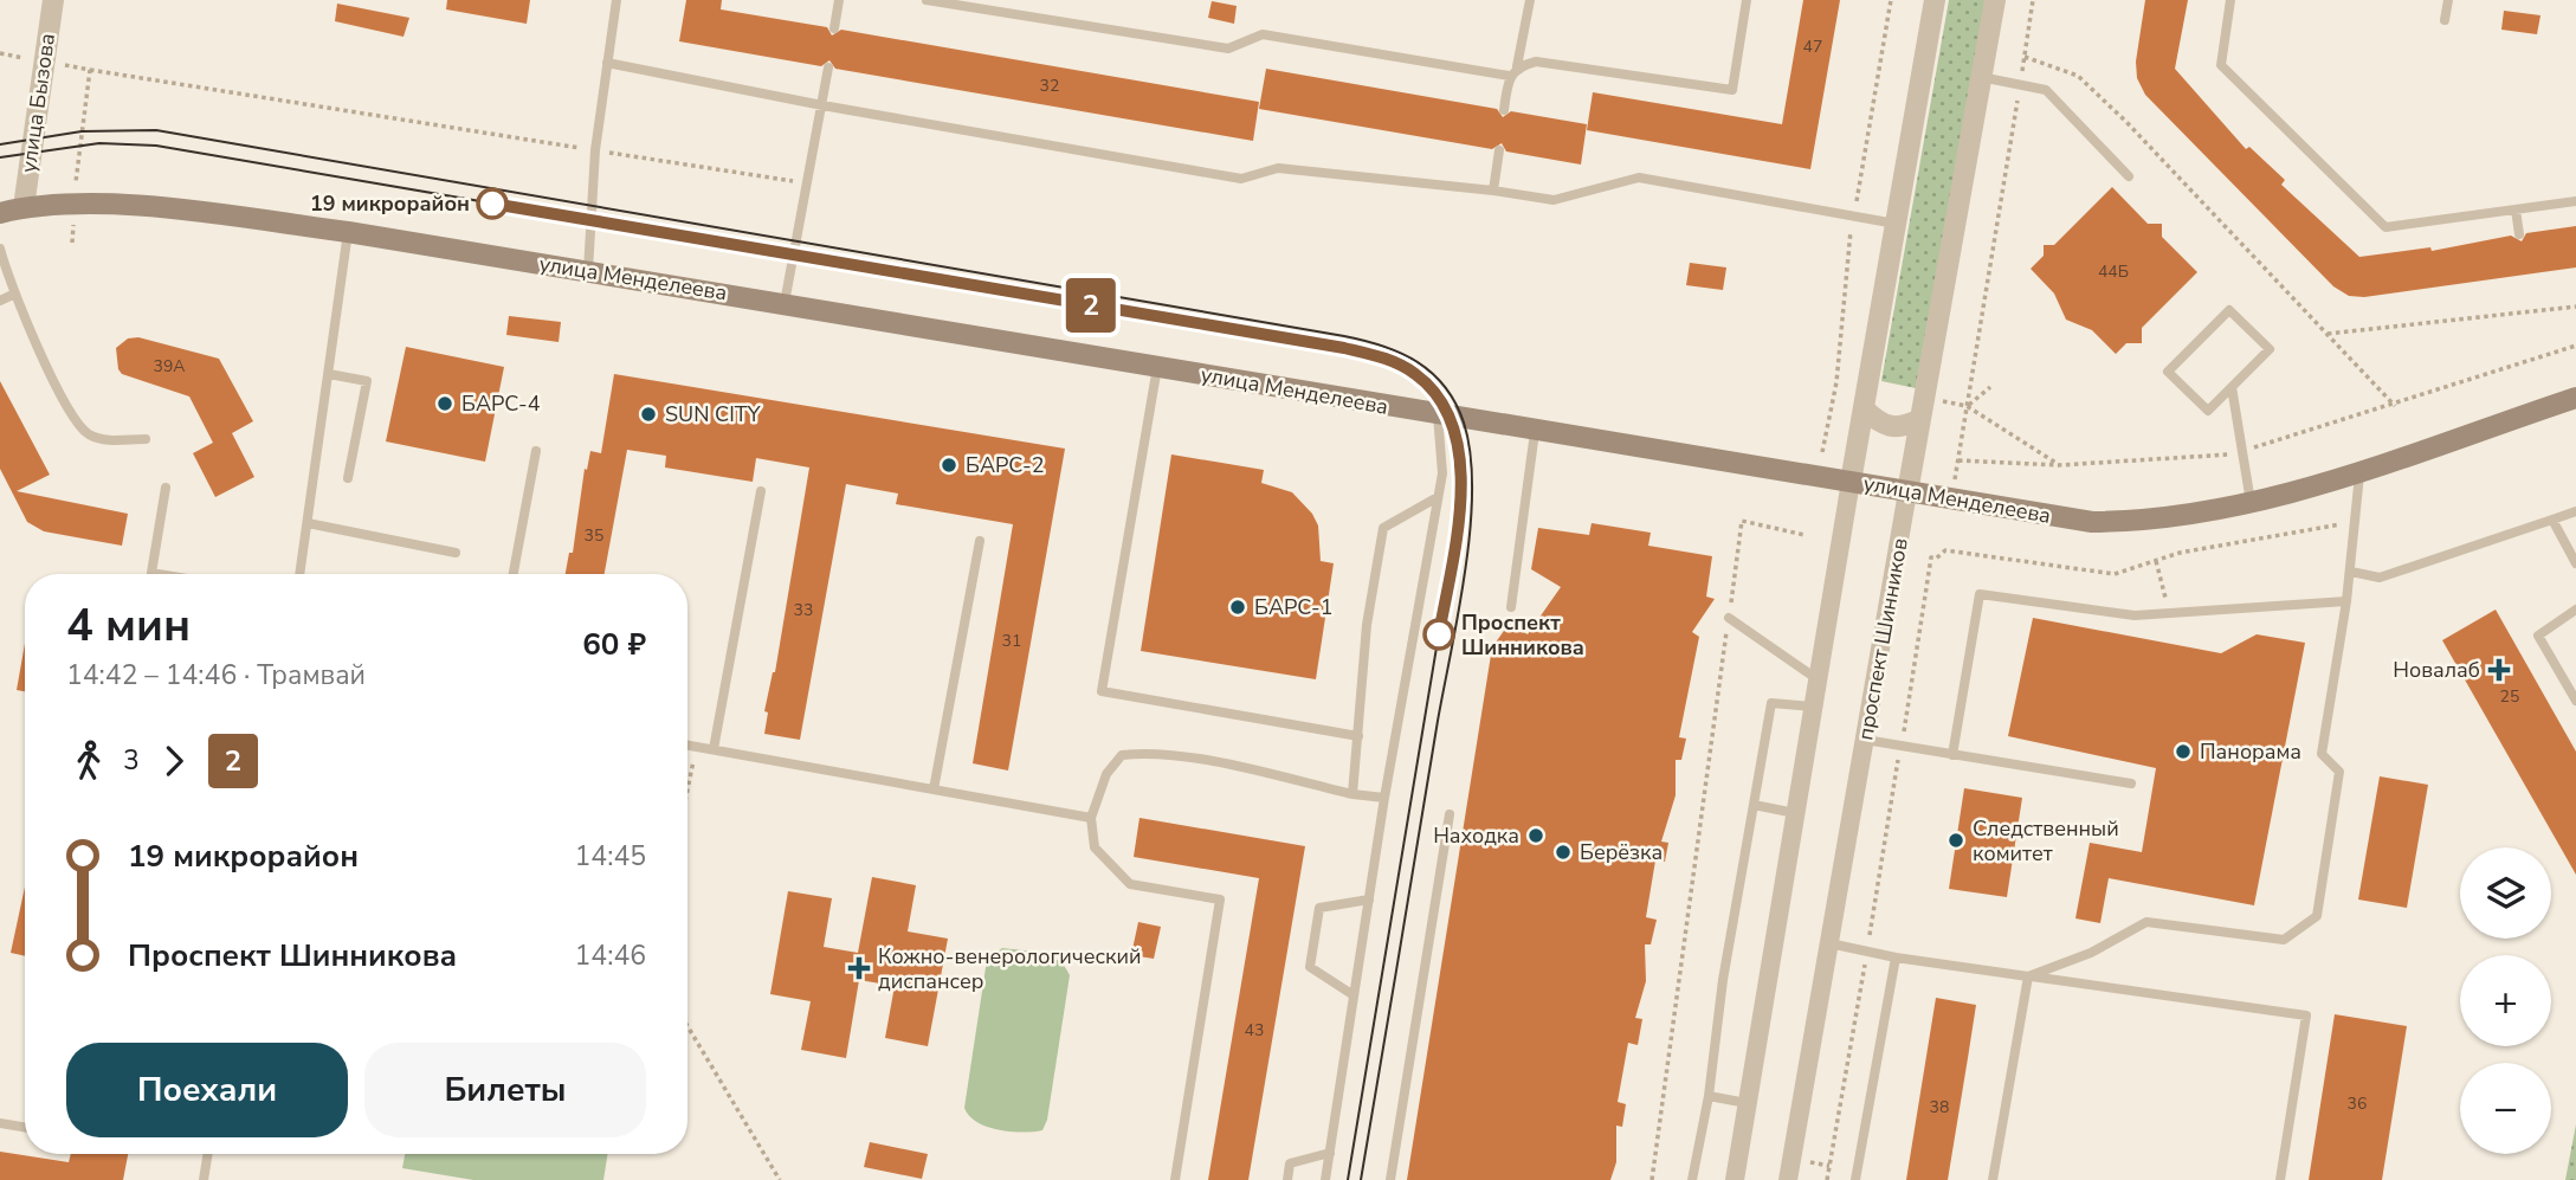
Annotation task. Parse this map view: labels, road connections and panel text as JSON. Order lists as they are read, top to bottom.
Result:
{
  "streets": {
    "main road": ["улица Менделеева"],
    "street": ["улица Бызова", "проспект Шинников"]
  },
  "crossings": [
    ["улица Бызова", "улица Менделеева"],
    ["улица Менделеева", "проспект Шинников"]
  ],
  "places": {
    "other": [
      "19 микрорайон",
      "БАРС-4",
      "SUN CITY",
      "БАРС-2",
      "БАРС-1",
      "Проспект Шинникова",
      "Панорама",
      "Находка",
      "Следственный комитет",
      "Берёзка"
    ],
    "health": ["Новалаб", "Кожно-венерологический диспансер"]
  },
  "lines": ["tram line 2"],
  "house_numbers": [
    "47",
    "32",
    "44Б",
    "39А",
    "35",
    "33",
    "31",
    "25",
    "43",
    "36",
    "38"
  ],
  "page": {
    "on_map": "2",
    "heading": ["4 мин", "14:42 – 14:46 · Трамвай", "60 ₽"],
    "legs": ["3", "2"],
    "list": [
      {
        "name": "19 микрорайон",
        "value": "14:45"
      },
      {
        "name": "Проспект Шинникова",
        "value": "14:46"
      }
    ],
    "map_buttons": ["+", "−"],
    "buttons": ["Поехали", "Билеты"]
  }
}
